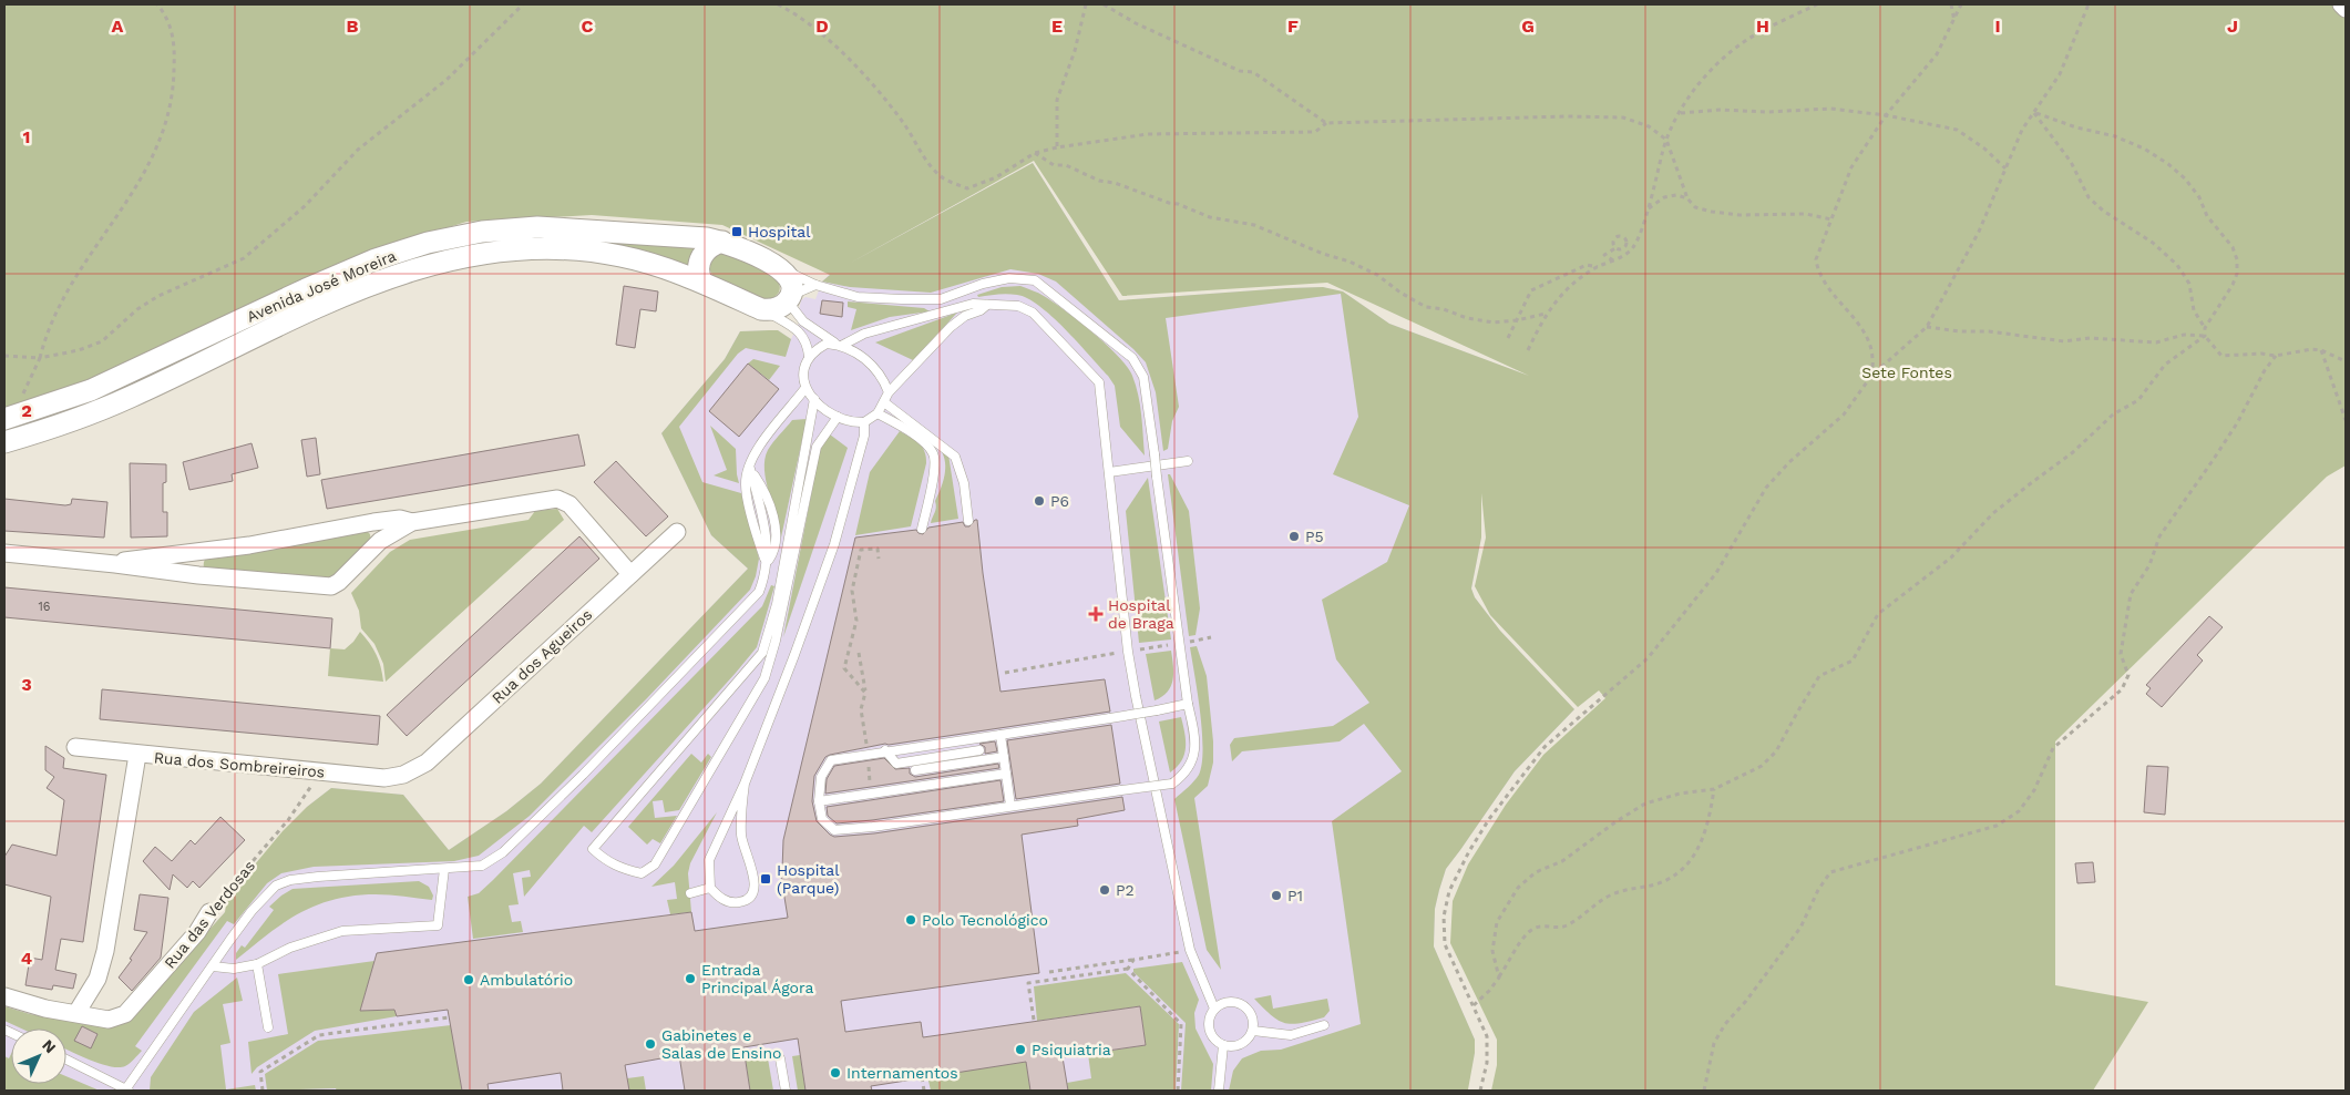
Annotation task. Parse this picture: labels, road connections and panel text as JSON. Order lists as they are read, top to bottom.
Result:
{
  "streets": {
    "street": [
      "Avenida José Moreira",
      "Rua dos Agueiros",
      "Rua dos Sombreireiros",
      "Rua das Verdosas"
    ]
  },
  "crossings": [
    ["Rua dos Agueiros", "Rua dos Sombreireiros"],
    ["Rua dos Sombreireiros", "Rua das Verdosas"]
  ],
  "parks": ["Sete Fontes"],
  "places": {
    "transit": ["Hospital", "Hospital (Parque)"],
    "other": [
      "P6",
      "P5",
      "P2",
      "P1",
      "Polo Tecnológico",
      "Entrada Principal Ágora",
      "Ambulatório",
      "Gabinetes e Salas de Ensino",
      "Psiquiatria",
      "Internamentos"
    ],
    "health": ["Hospital de Braga"]
  },
  "house_numbers": ["16"],
  "north": "top right",
  "grid": {
    "columns": [
      "A",
      "B",
      "C",
      "D",
      "E",
      "F",
      "G",
      "H",
      "I",
      "J"
    ],
    "rows": [
      "1",
      "2",
      "3",
      "4"
    ]
  }
}
